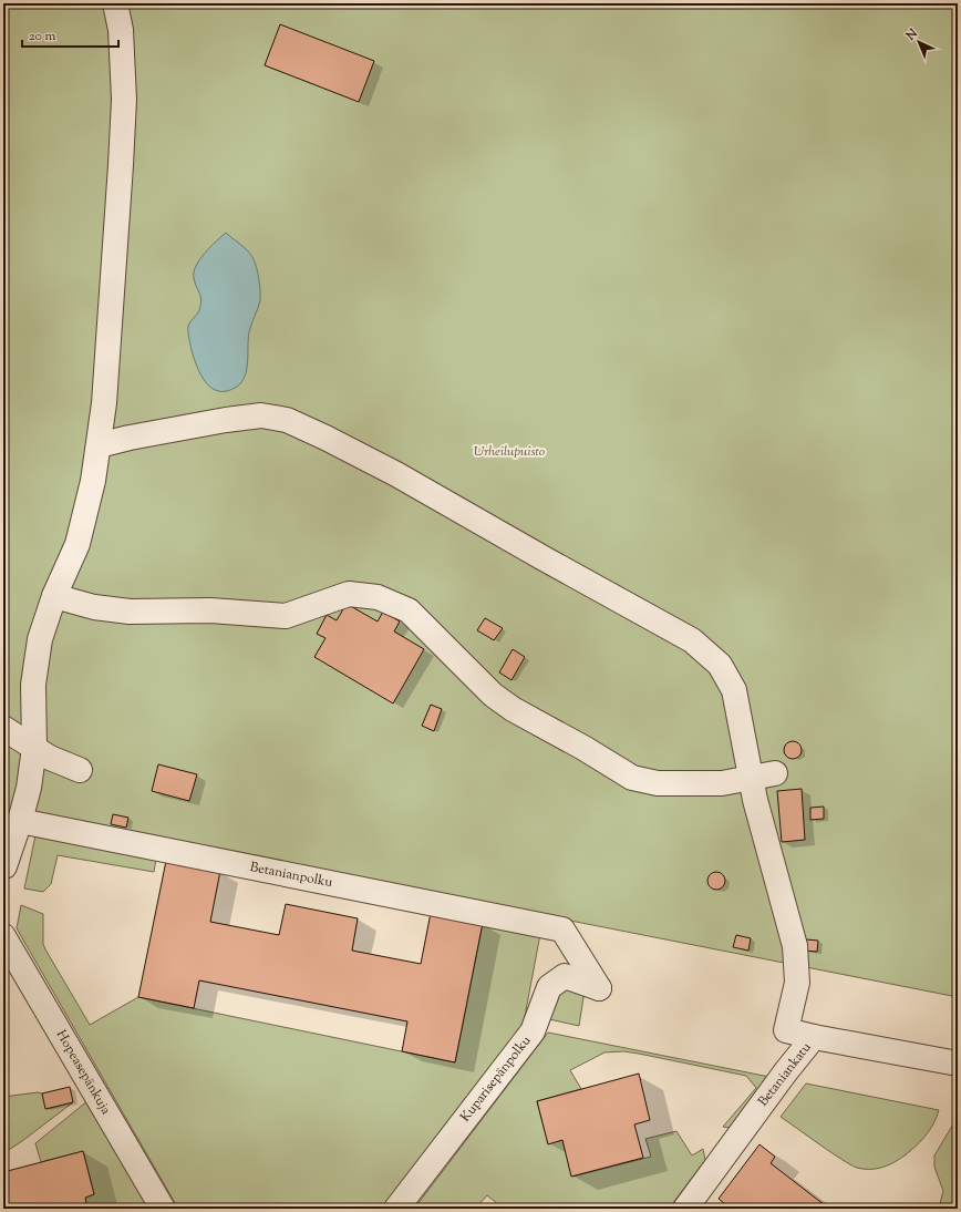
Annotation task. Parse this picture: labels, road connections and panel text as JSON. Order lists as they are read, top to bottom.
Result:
{
  "streets": {
    "street": [
      "Betanianpolku",
      "Hopeasepänkuja",
      "Betaniankatu",
      "Kuparisepänpolku"
    ]
  },
  "crossings": [
    ["Betanianpolku", "Kuparisepänpolku"]
  ],
  "parks": ["Urheilupuisto"],
  "scale_bar": "20 m",
  "north": "top left"
}
